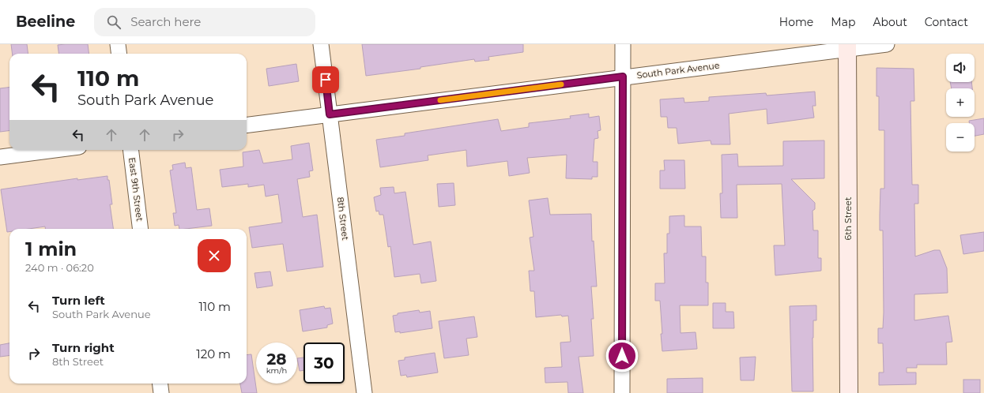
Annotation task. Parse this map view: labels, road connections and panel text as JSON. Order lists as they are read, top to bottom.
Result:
{
  "streets": {
    "main road": ["6th Street"],
    "street": ["South Park Avenue", "East 9th Street", "8th Street"]
  },
  "crossings": [
    ["South Park Avenue", "8th Street"],
    ["South Park Avenue", "6th Street"]
  ],
  "page": {
    "header": "Beeline",
    "search": "Search here",
    "nav": [
      "Home",
      "Map",
      "About",
      "Contact"
    ],
    "map_buttons": ["+", "−"],
    "turn": ["110 m", "South Park Avenue"],
    "heading": ["1 min", "240 m · 06:20"],
    "list": [
      {
        "name": "Turn left",
        "note": "South Park Avenue",
        "value": "110 m"
      },
      {
        "name": "Turn right",
        "note": "8th Street",
        "value": "120 m"
      }
    ],
    "speed": "28 km/h",
    "limit": "30"
  }
}
